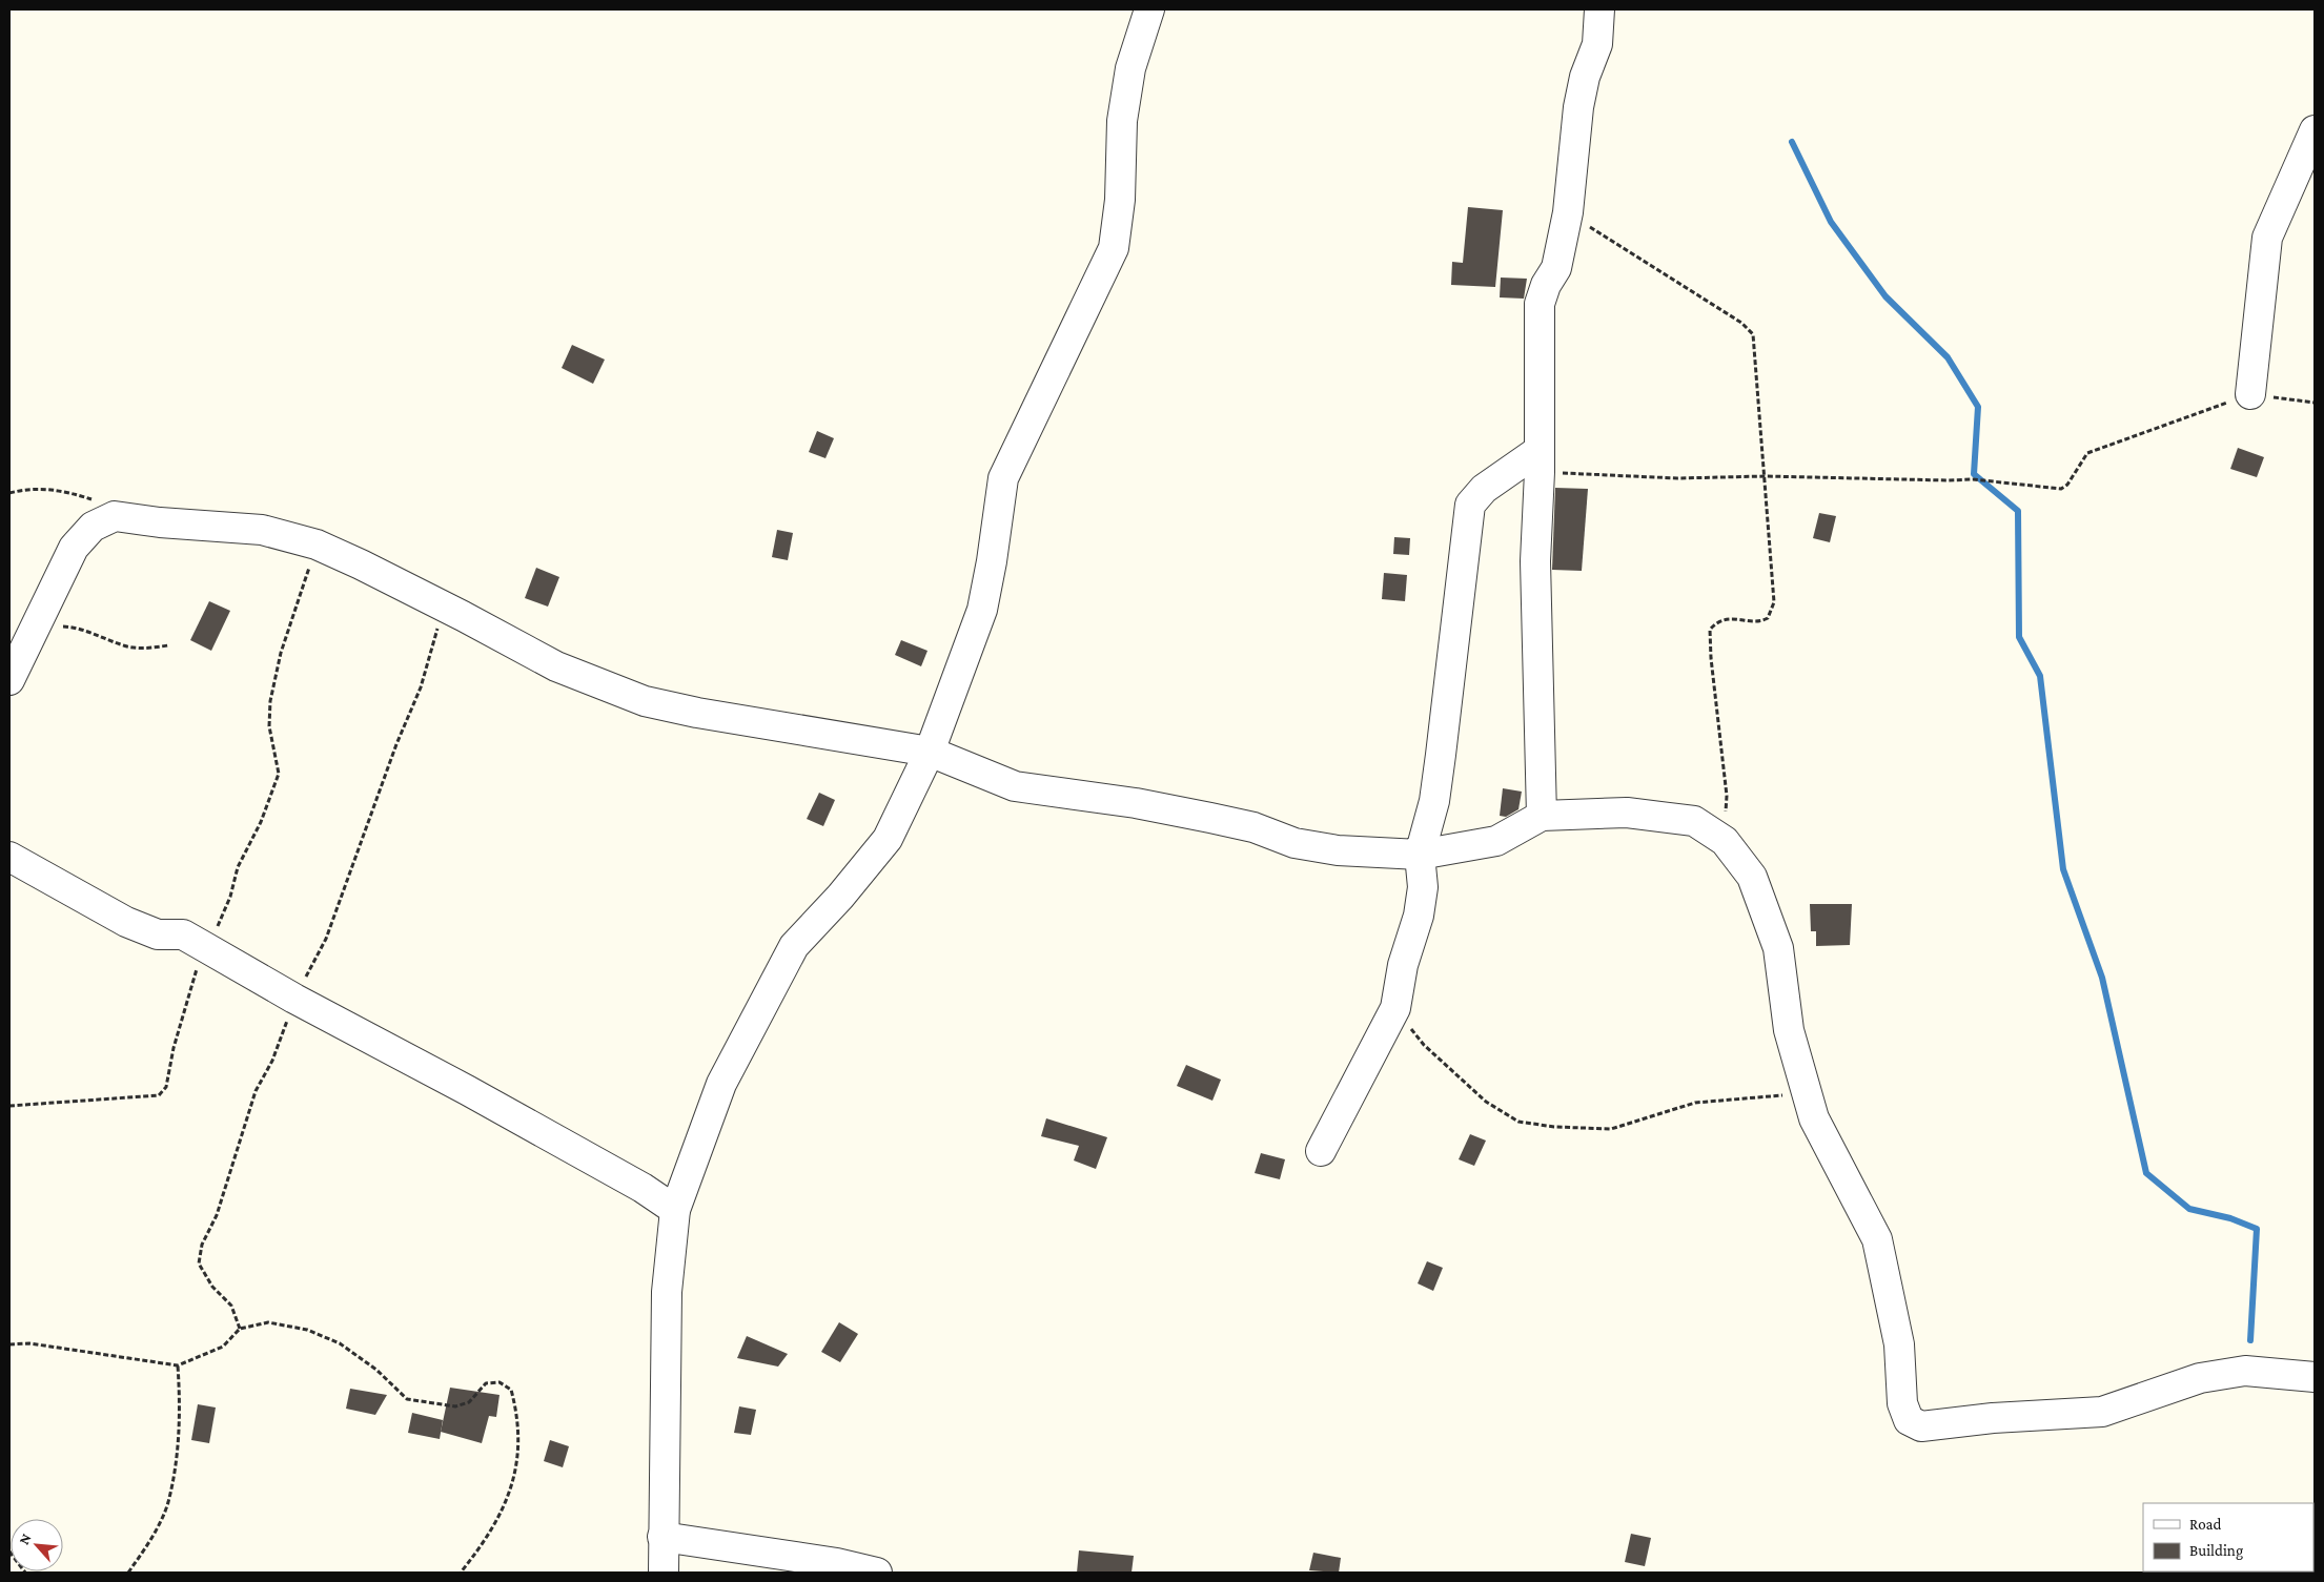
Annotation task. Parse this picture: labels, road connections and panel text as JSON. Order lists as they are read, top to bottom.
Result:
{
  "legend": ["Road", "Building"],
  "north": "top left"
}
